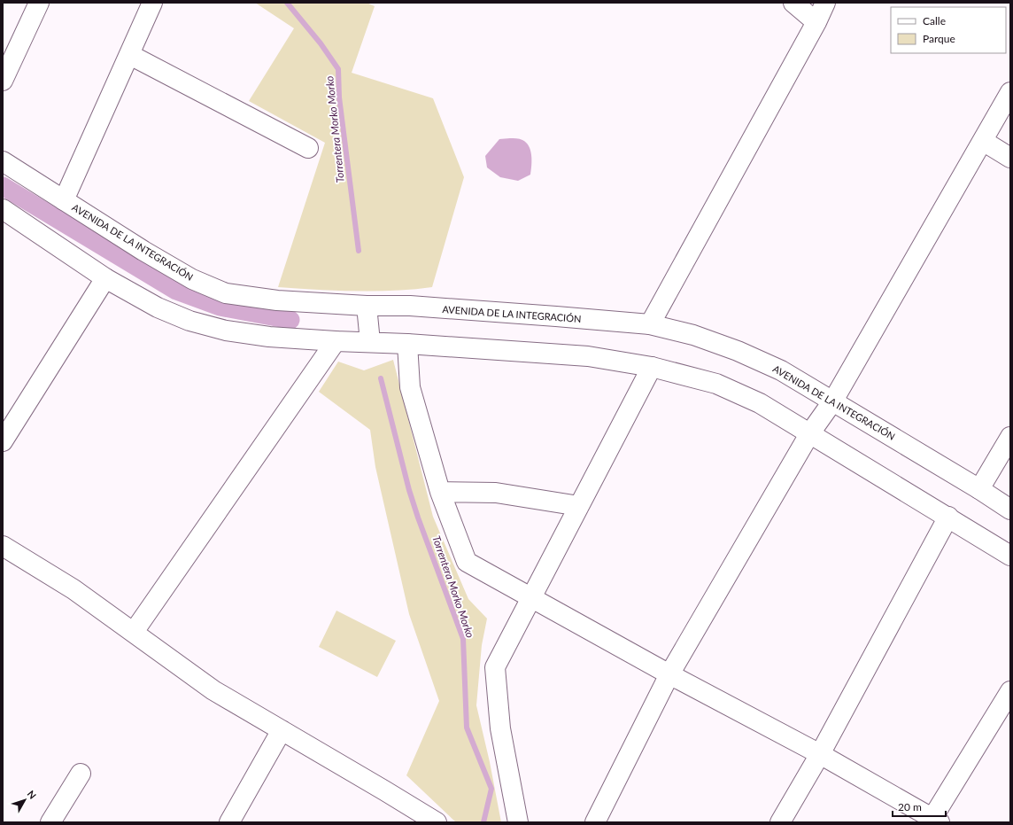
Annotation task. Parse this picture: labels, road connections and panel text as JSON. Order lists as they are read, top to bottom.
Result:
{
  "streets": {
    "street": ["AVENIDA DE LA INTEGRACIÓN"]
  },
  "water": ["Torrentera Morko Morko"],
  "legend": ["Calle", "Parque"],
  "scale_bar": "20 m",
  "north": "top right"
}
